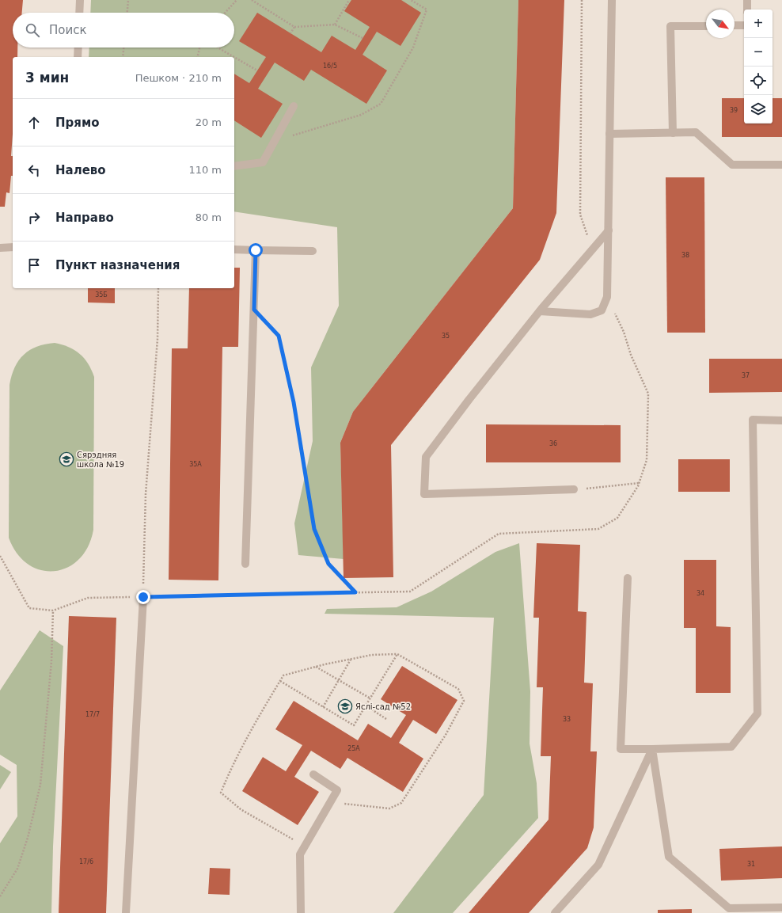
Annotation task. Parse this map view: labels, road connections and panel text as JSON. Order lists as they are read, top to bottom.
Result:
{
  "places": {
    "school or university": ["Сярэдняя школа №19", "Яслі-сад №52"]
  },
  "house_numbers": [
    "16/5",
    "39",
    "38",
    "35Б",
    "35",
    "37",
    "36",
    "35А",
    "34",
    "17/7",
    "33",
    "25А",
    "17/6",
    "31"
  ],
  "north": "bottom right",
  "page": {
    "map_buttons": ["+", "−"],
    "search": "Поиск",
    "heading": ["3 мин", "Пешком · 210 m"],
    "list": [
      ["Прямо", "20 m"],
      ["Налево", "110 m"],
      ["Направо", "80 m"],
      "Пункт назначения"
    ]
  }
}
